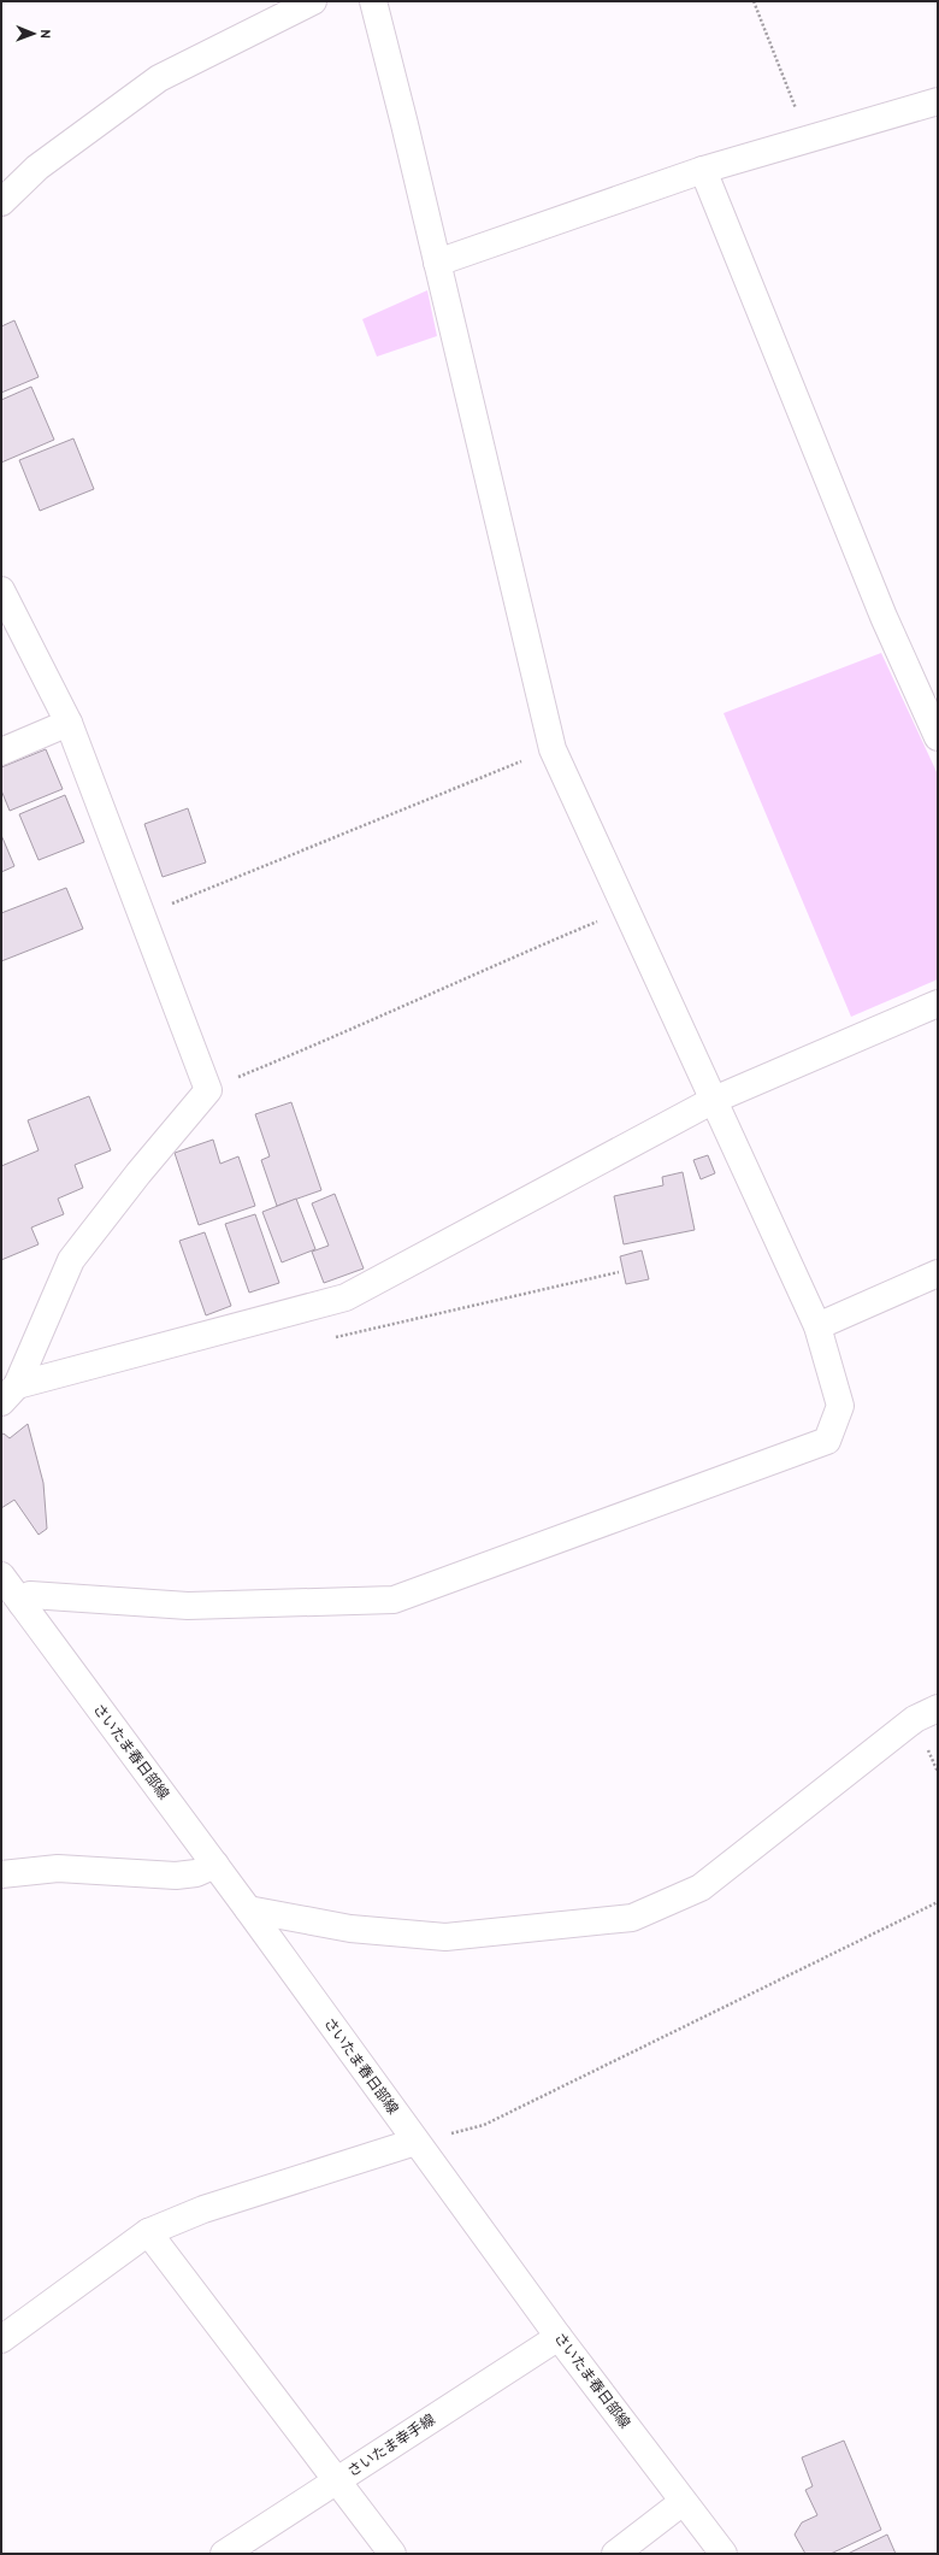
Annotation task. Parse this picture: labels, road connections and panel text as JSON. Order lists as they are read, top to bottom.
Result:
{
  "streets": {
    "street": ["さいたま春日部線", "さいたま幸手線"]
  },
  "crossings": [
    ["さいたま春日部線", "さいたま幸手線"]
  ],
  "north": "right"
}
